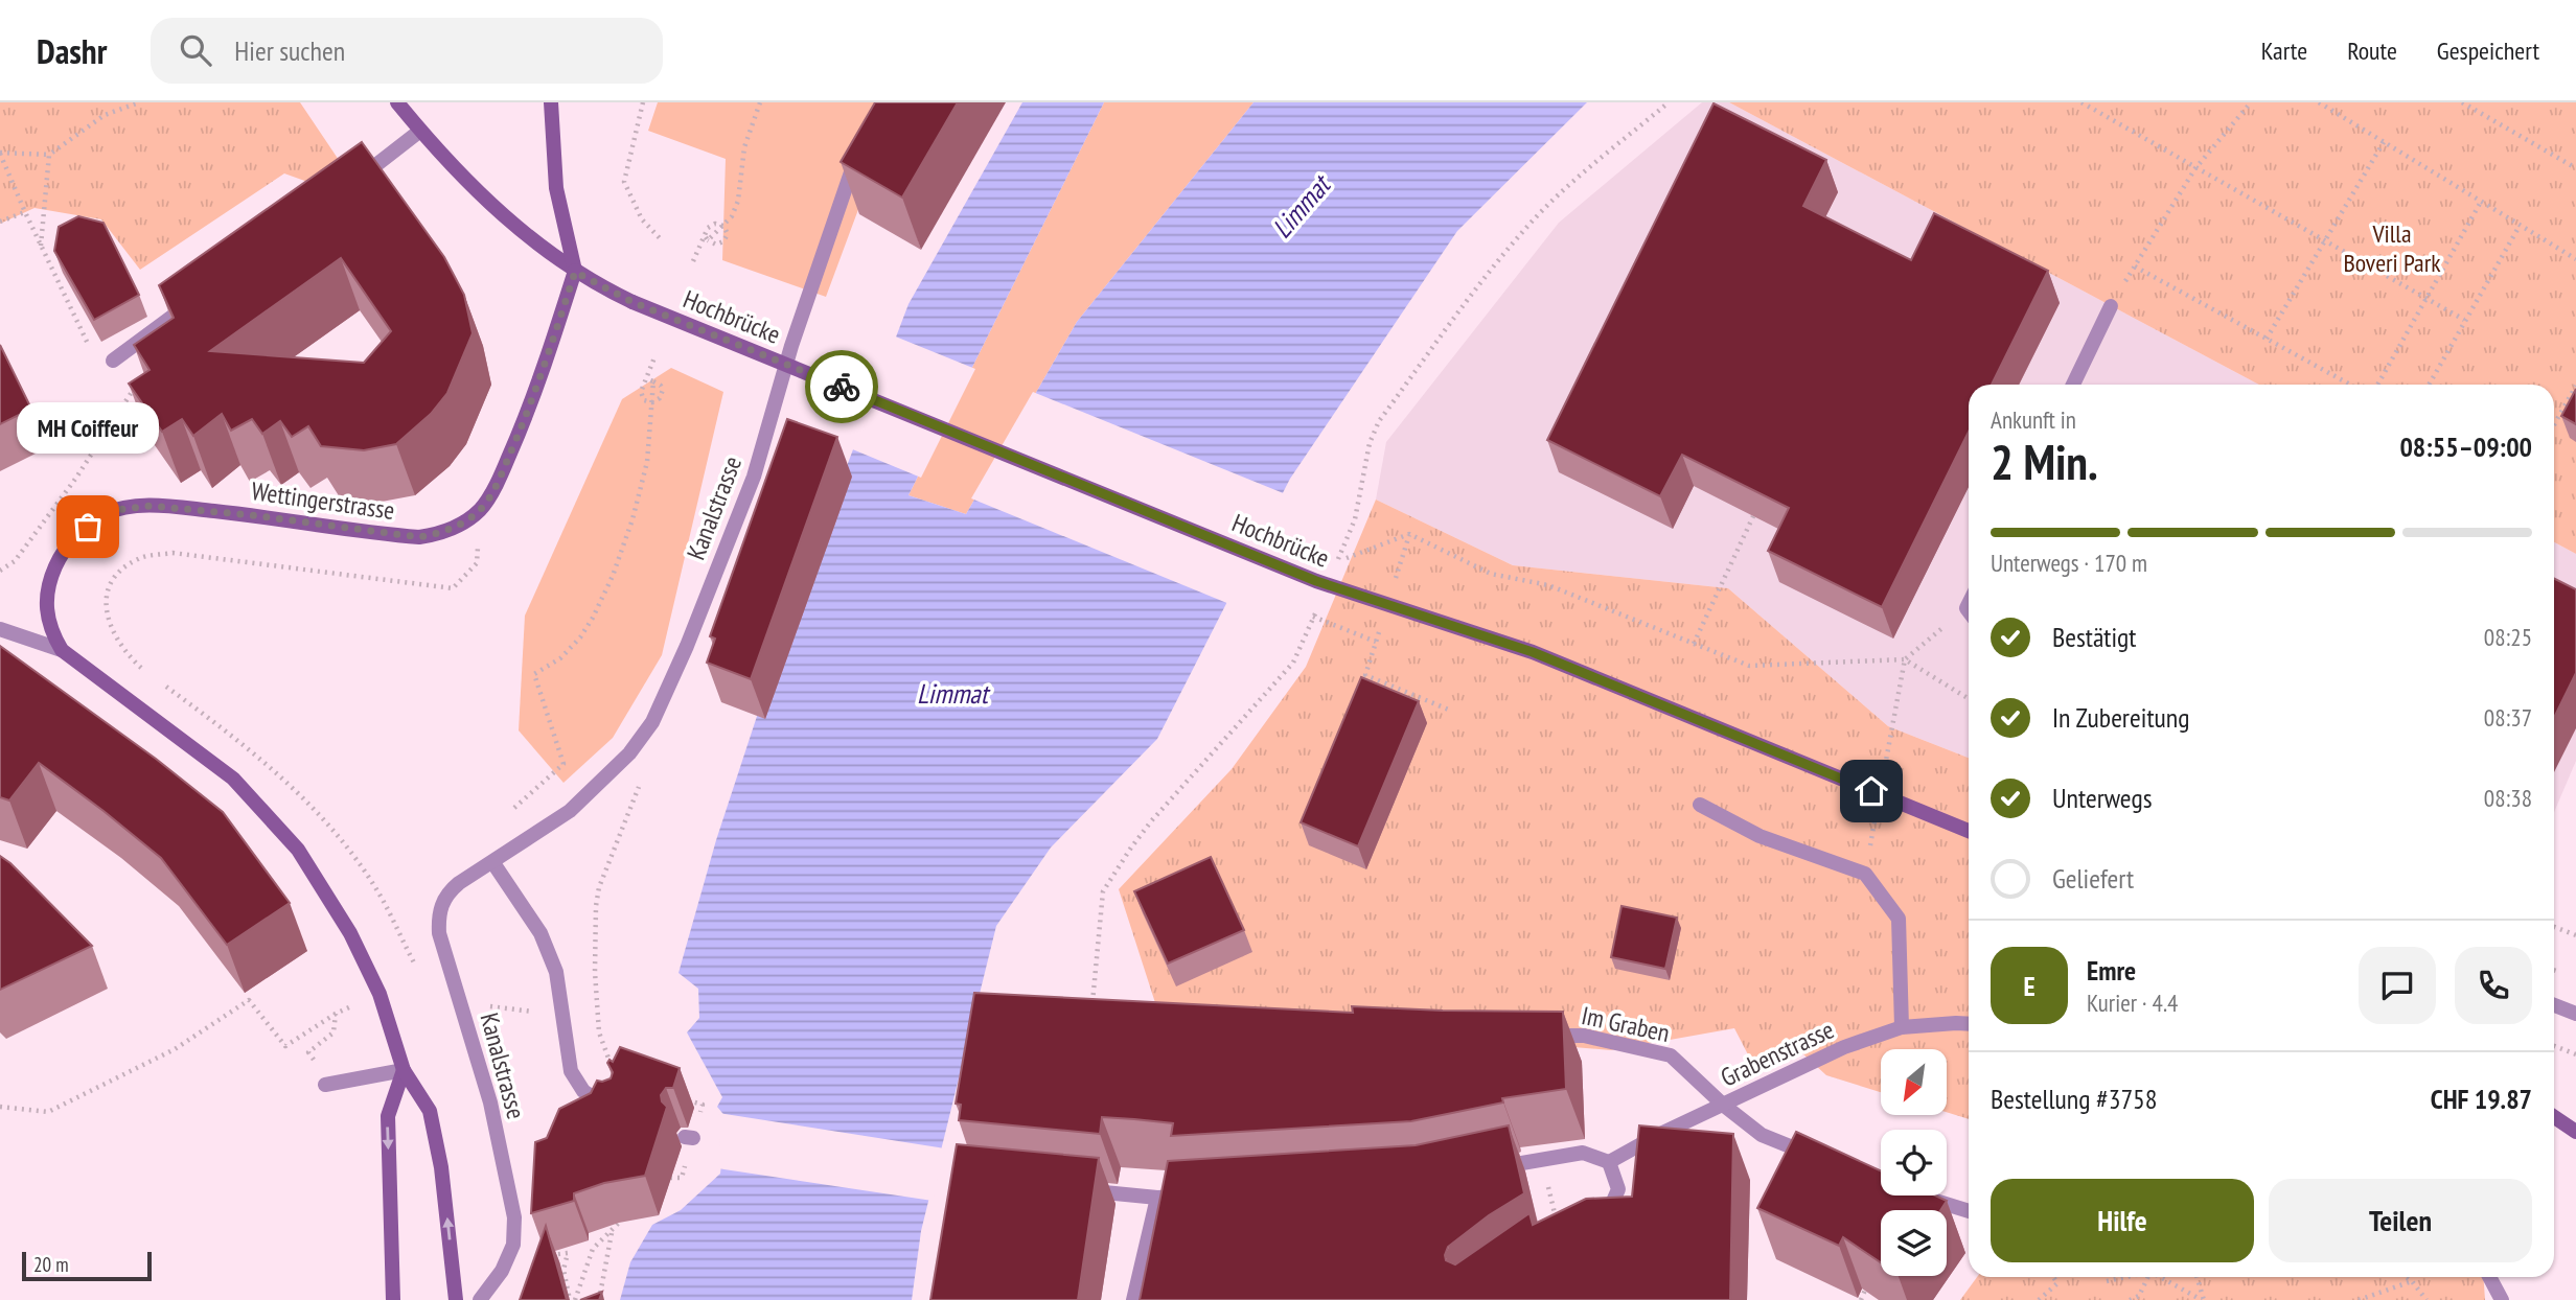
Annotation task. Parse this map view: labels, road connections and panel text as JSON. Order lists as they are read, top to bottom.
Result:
{
  "streets": {
    "main road": ["Hochbrücke", "Wettingerstrasse"],
    "street": ["Kanalstrasse", "Im Graben", "Grabenstrasse"]
  },
  "crossings": [
    ["Hochbrücke", "Wettingerstrasse"],
    ["Im Graben", "Grabenstrasse"]
  ],
  "water": ["Limmat"],
  "parks": ["Villa Boveri Park"],
  "places": ["MH Coiffeur"],
  "scale_bar": "20 m",
  "north": "bottom left",
  "page": {
    "header": "Dashr",
    "search": "Hier suchen",
    "nav": ["Karte", "Route", "Gespeichert"],
    "heading": ["2 Min.", "Ankunft in", "08:55–09:00"],
    "panel": [
      "Emre",
      "Kurier · 4.4",
      "Bestellung #3758",
      "CHF 19.87"
    ],
    "bubble": "MH Coiffeur",
    "bar": "Unterwegs · 170 m",
    "list": [
      ["Bestätigt", "08:25"],
      ["In Zubereitung", "08:37"],
      ["Unterwegs", "08:38"],
      "Geliefert"
    ],
    "round": "E",
    "buttons": ["Hilfe", "Teilen"],
    "scale": "20 m"
  }
}
